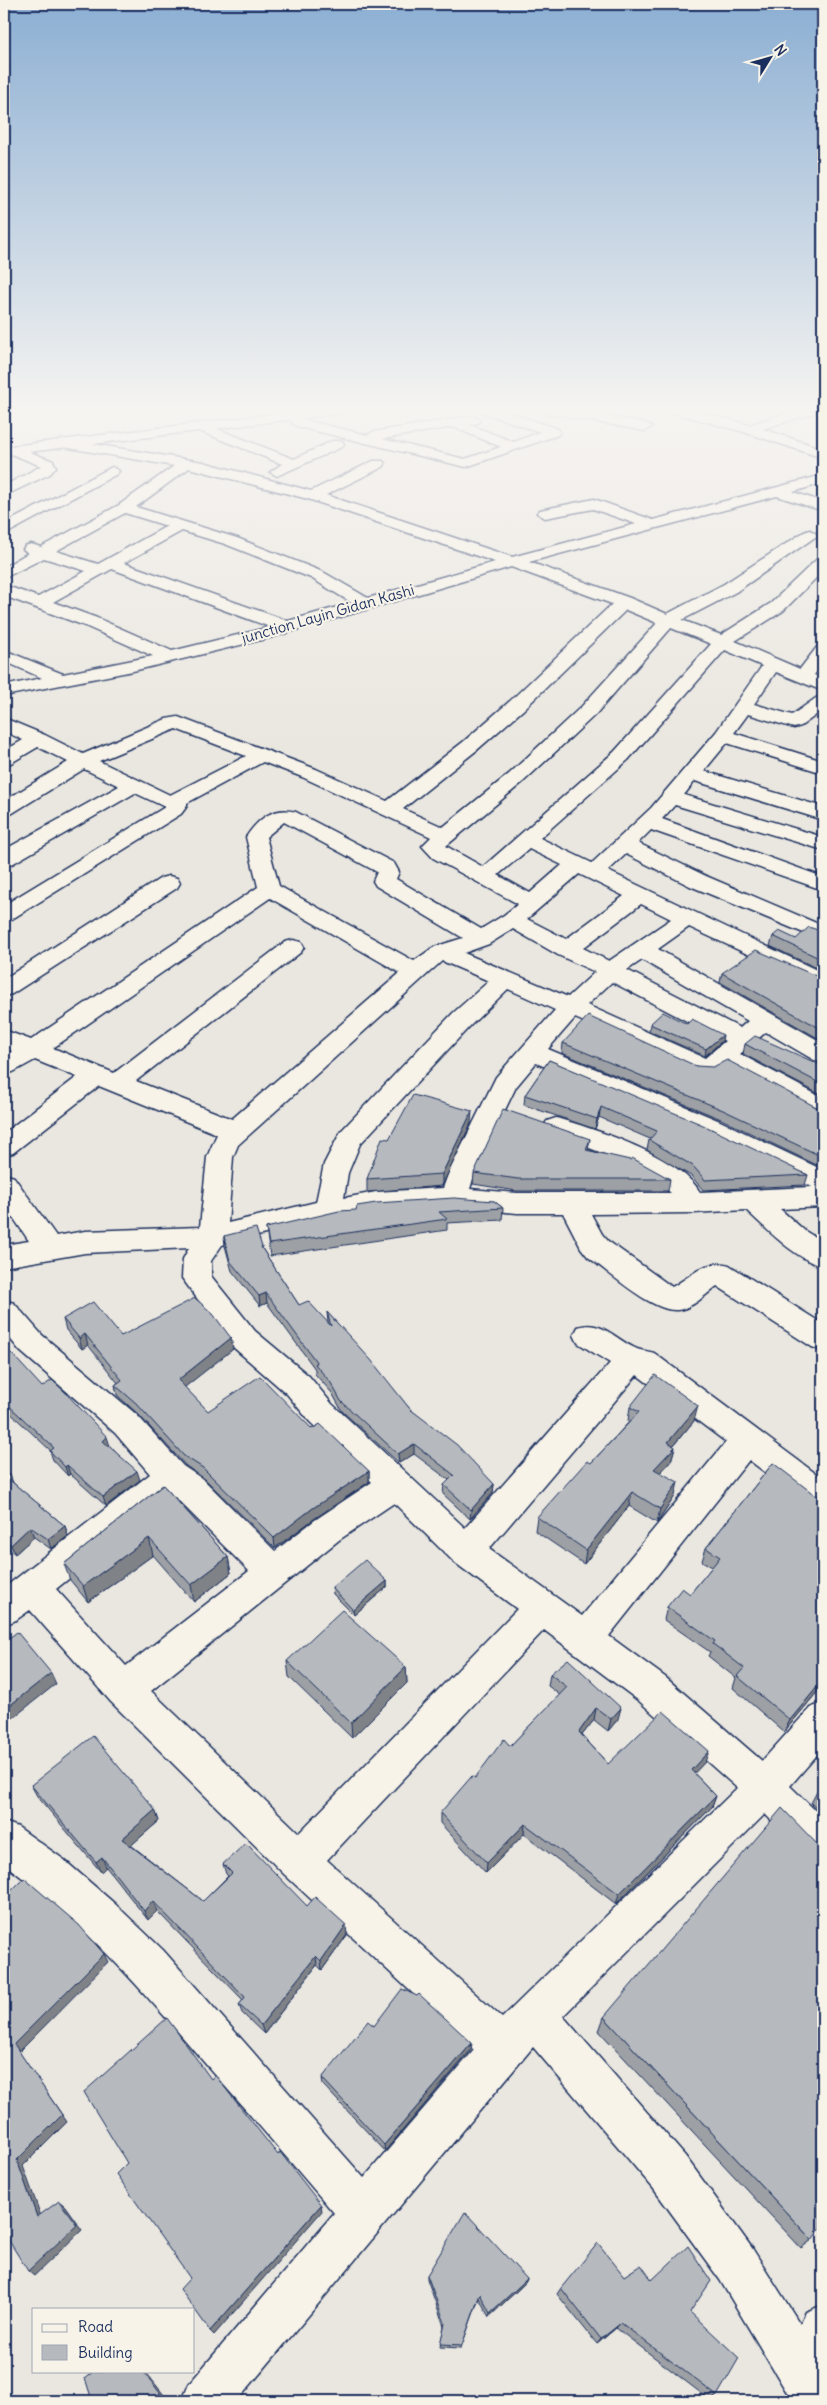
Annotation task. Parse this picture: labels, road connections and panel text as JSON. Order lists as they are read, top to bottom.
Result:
{
  "streets": {
    "street": ["junction Layin Gidan Kashi"]
  },
  "legend": ["Road", "Building"],
  "north": "top right"
}
